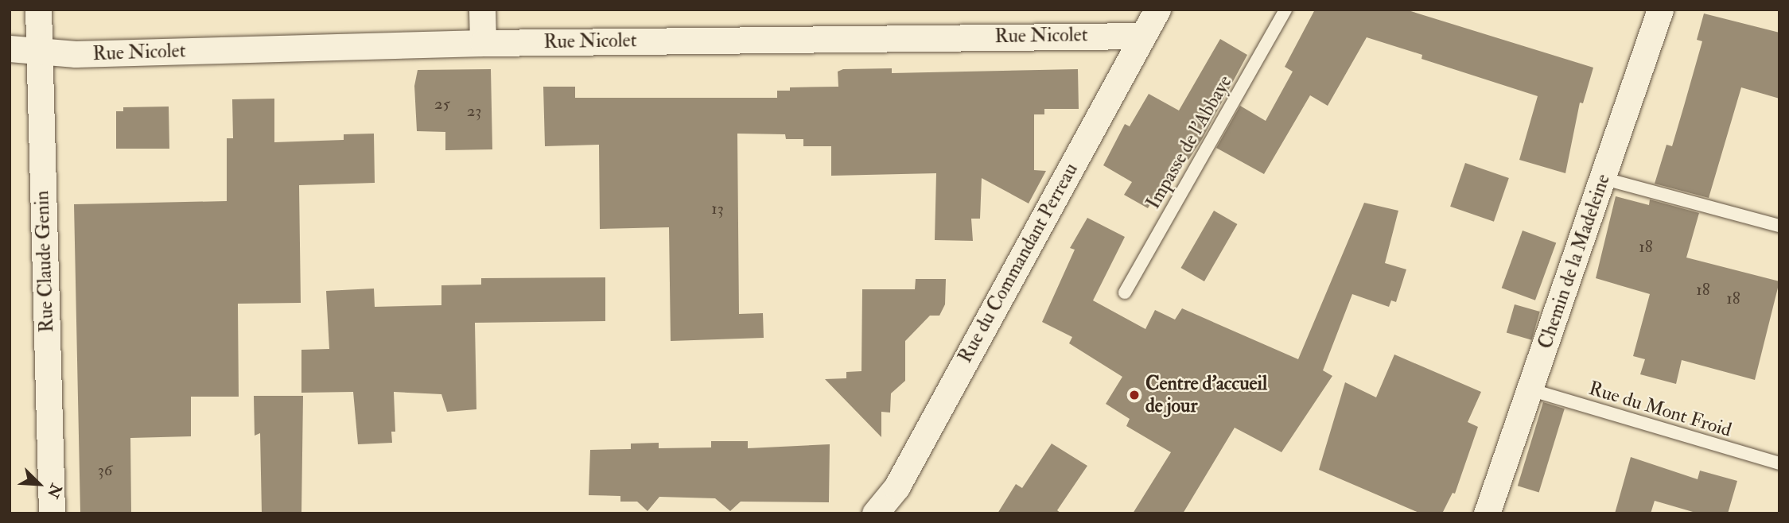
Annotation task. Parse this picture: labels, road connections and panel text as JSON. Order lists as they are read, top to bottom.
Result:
{
  "streets": {
    "street": [
      "Rue Nicolet",
      "Rue Claude Genin",
      "Chemin de la Madeleine",
      "Rue du Commandant Perreau"
    ],
    "lane": ["Impasse de l'Abbaye", "Rue du Mont Froid"]
  },
  "crossings": [
    ["Rue Nicolet", "Rue Claude Genin"],
    ["Rue Nicolet", "Rue du Commandant Perreau"],
    ["Chemin de la Madeleine", "Rue du Mont Froid"]
  ],
  "places": ["Centre d'accueil de jour"],
  "house_numbers": [
    "25",
    "23",
    "13",
    "18",
    "18",
    "18",
    "36"
  ],
  "north": "bottom right"
}
